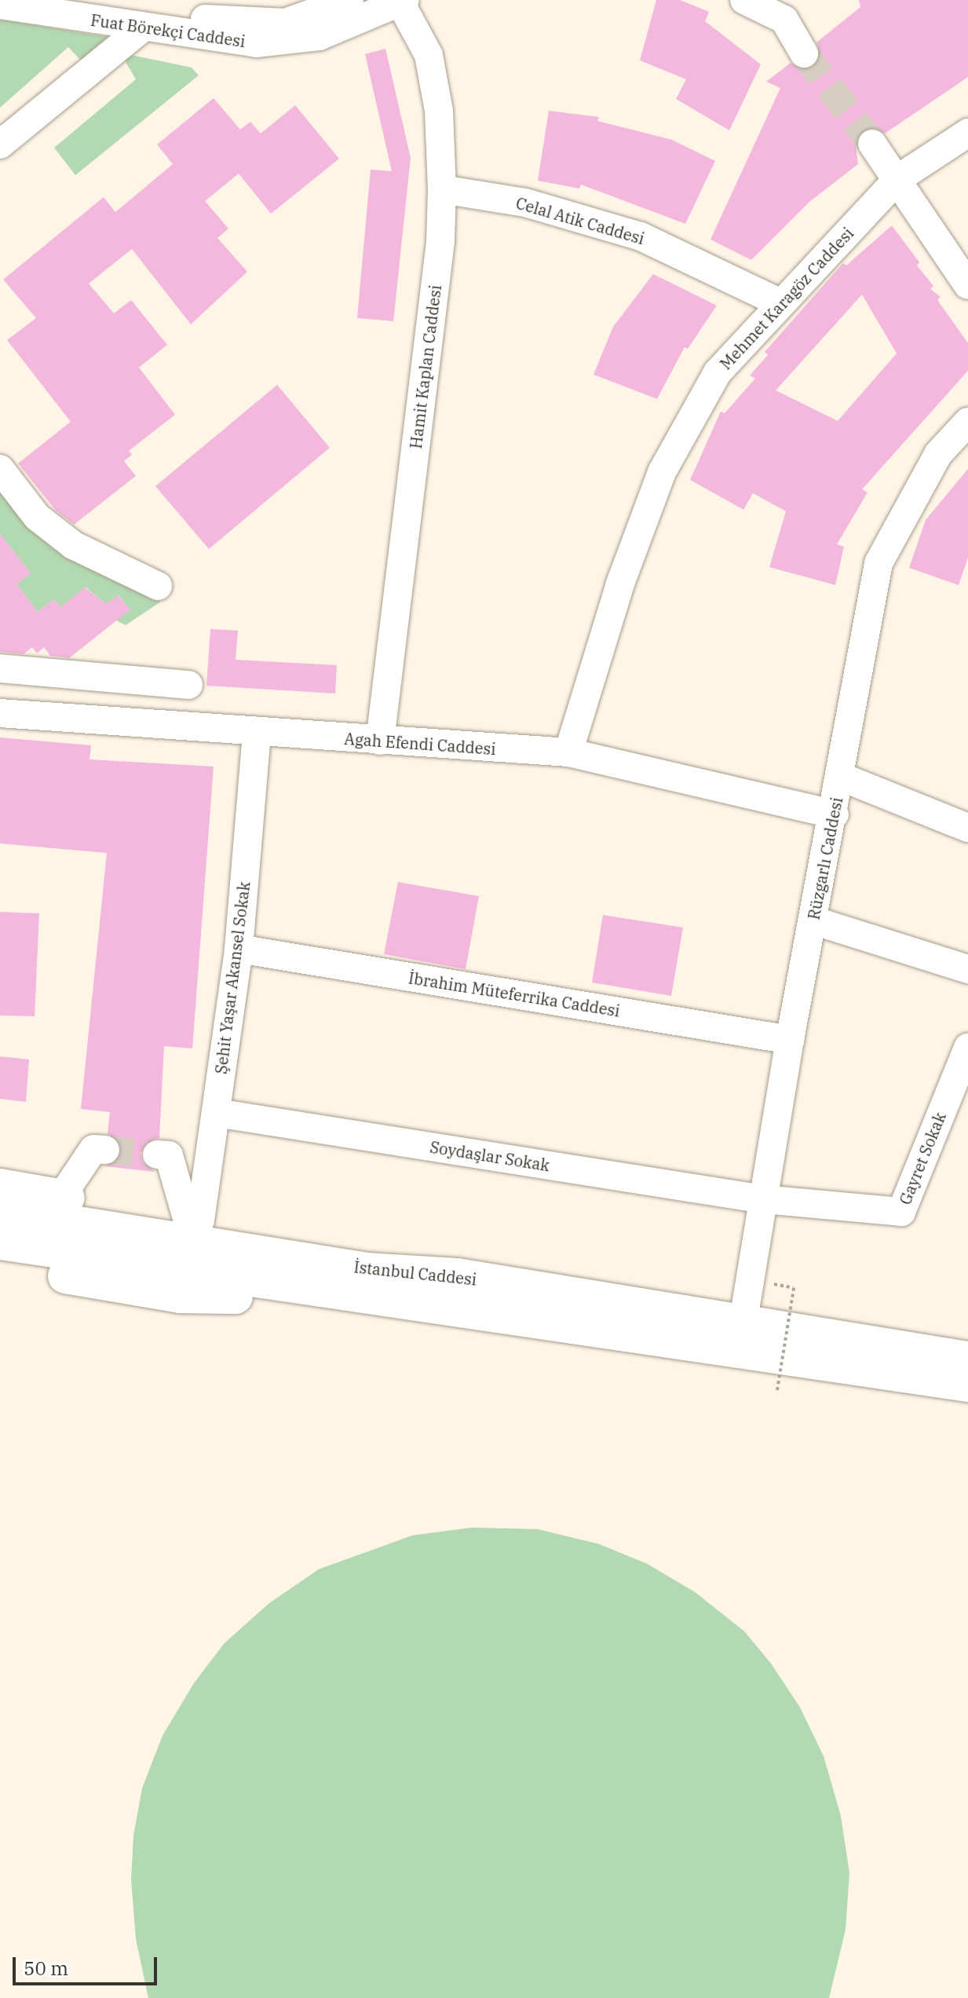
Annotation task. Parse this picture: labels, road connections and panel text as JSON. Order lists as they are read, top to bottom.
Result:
{
  "streets": {
    "main road": ["İstanbul Caddesi"],
    "street": [
      "Fuat Börekçi Caddesi",
      "Celal Atik Caddesi",
      "Mehmet Karagöz Caddesi",
      "Hamit Kaplan Caddesi",
      "Agah Efendi Caddesi",
      "Rüzgarlı Caddesi",
      "Şehit Yaşar Akansel Sokak",
      "İbrahim Müteferrika Caddesi",
      "Soydaşlar Sokak",
      "Gayret Sokak"
    ]
  },
  "crossings": [
    ["Fuat Börekçi Caddesi", "Hamit Kaplan Caddesi"],
    ["Celal Atik Caddesi", "Mehmet Karagöz Caddesi"],
    ["Celal Atik Caddesi", "Hamit Kaplan Caddesi"],
    ["Mehmet Karagöz Caddesi", "Agah Efendi Caddesi"],
    ["Hamit Kaplan Caddesi", "Agah Efendi Caddesi"],
    ["Agah Efendi Caddesi", "Rüzgarlı Caddesi"],
    ["Agah Efendi Caddesi", "Şehit Yaşar Akansel Sokak"],
    ["Rüzgarlı Caddesi", "İbrahim Müteferrika Caddesi"],
    ["Rüzgarlı Caddesi", "Soydaşlar Sokak"],
    ["Rüzgarlı Caddesi", "Gayret Sokak"],
    ["Rüzgarlı Caddesi", "İstanbul Caddesi"],
    ["Şehit Yaşar Akansel Sokak", "İbrahim Müteferrika Caddesi"],
    ["Şehit Yaşar Akansel Sokak", "Soydaşlar Sokak"],
    ["Soydaşlar Sokak", "Gayret Sokak"]
  ],
  "scale_bar": "50 m"
}
